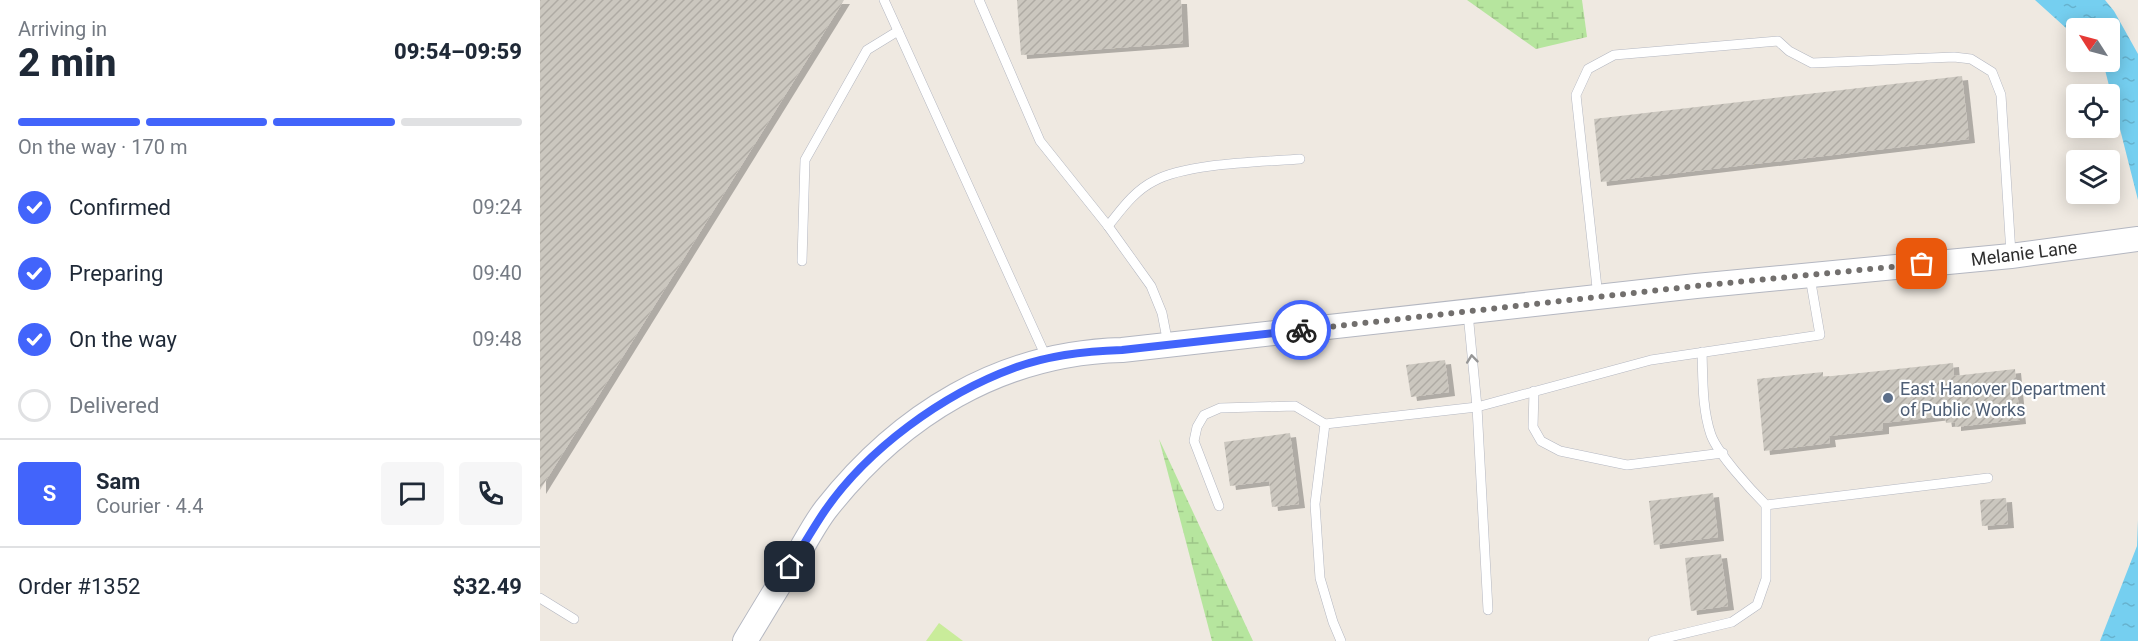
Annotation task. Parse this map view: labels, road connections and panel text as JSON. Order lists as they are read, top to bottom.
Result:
{
  "streets": {
    "street": ["Melanie Lane"]
  },
  "places": ["East Hanover Department of Public Works"],
  "north": "top left",
  "page": {
    "heading": ["2 min", "Arriving in", "09:54–09:59"],
    "panel": [
      "Sam",
      "Courier · 4.4",
      "Order #1352",
      "$32.49"
    ],
    "bar": "On the way · 170 m",
    "list": [
      ["Confirmed", "09:24"],
      ["Preparing", "09:40"],
      ["On the way", "09:48"],
      "Delivered"
    ],
    "round": "S"
  }
}
